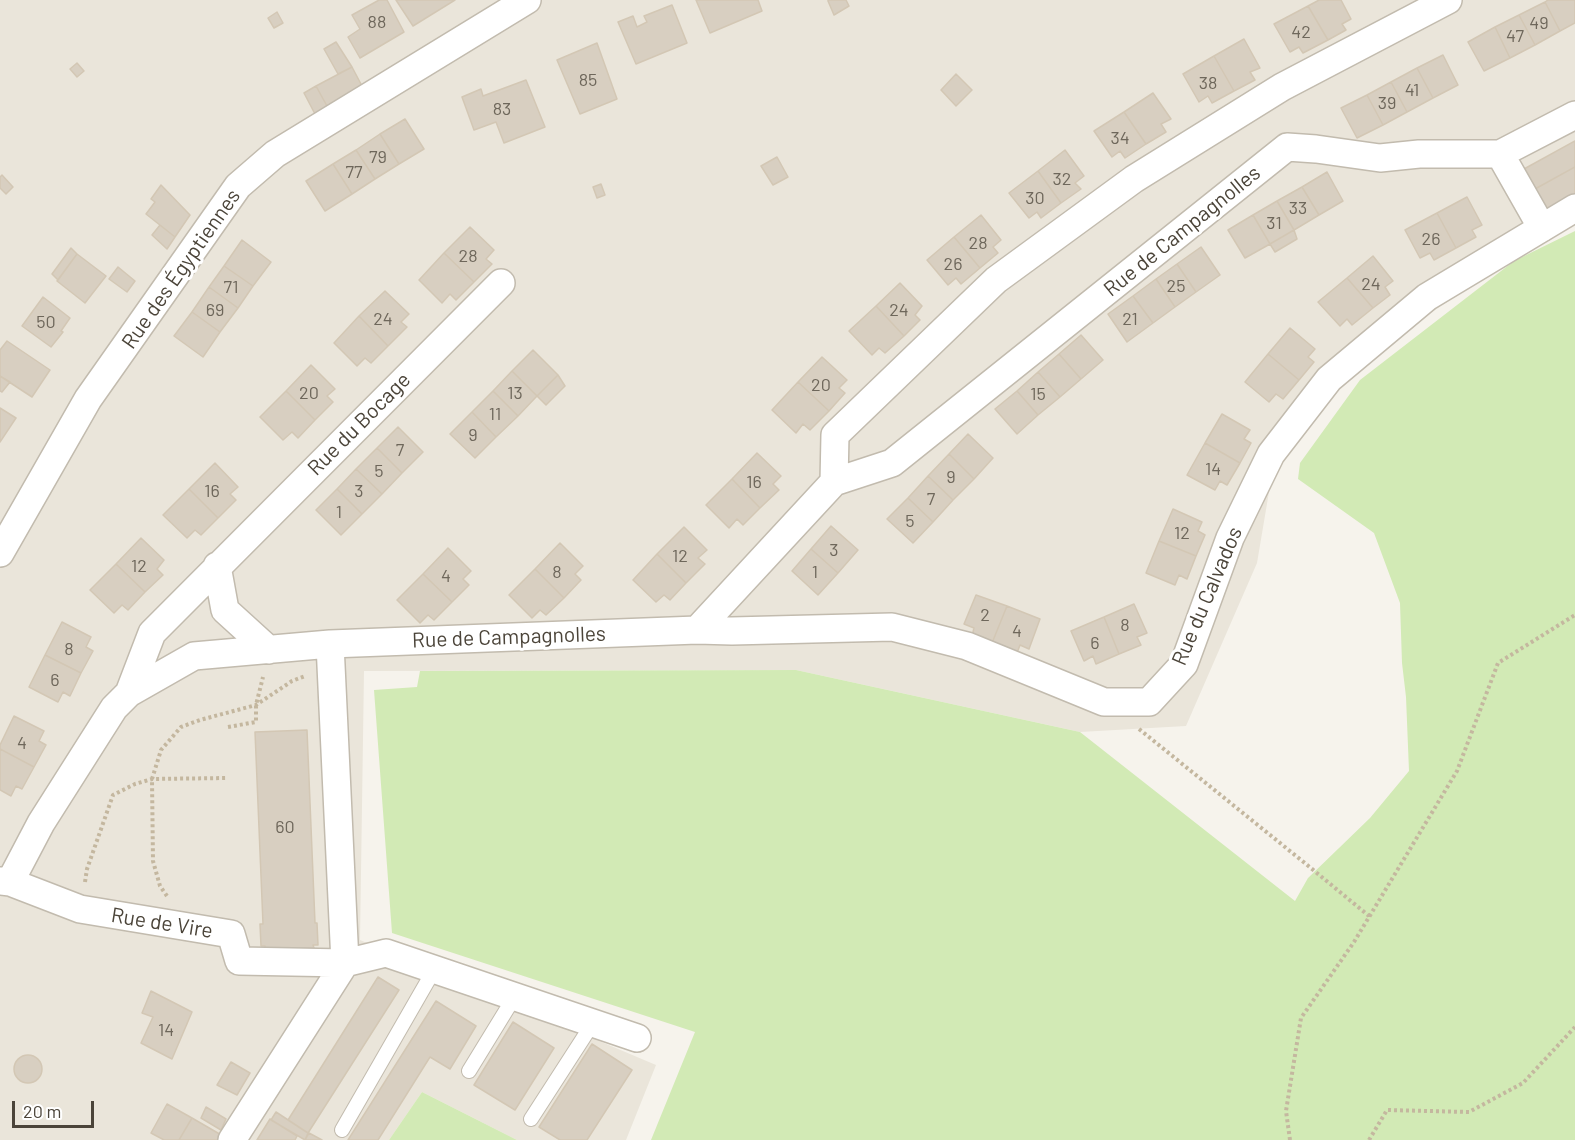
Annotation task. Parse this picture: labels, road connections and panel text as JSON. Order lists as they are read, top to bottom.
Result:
{
  "streets": {
    "street": [
      "Rue de Campagnolles",
      "Rue des Égyptiennes",
      "Rue du Bocage",
      "Rue du Calvados",
      "Rue de Vire"
    ]
  },
  "crossings": [
    ["Rue de Campagnolles", "Rue du Bocage"],
    ["Rue de Campagnolles", "Rue du Calvados"],
    ["Rue du Bocage", "Rue de Vire"]
  ],
  "house_numbers": [
    "88",
    "49",
    "42",
    "47",
    "85",
    "38",
    "41",
    "39",
    "83",
    "34",
    "79",
    "77",
    "32",
    "30",
    "33",
    "31",
    "26",
    "28",
    "28",
    "26",
    "24",
    "25",
    "71",
    "69",
    "24",
    "24",
    "21",
    "50",
    "20",
    "20",
    "13",
    "15",
    "11",
    "9",
    "7",
    "14",
    "5",
    "9",
    "16",
    "16",
    "3",
    "7",
    "1",
    "5",
    "12",
    "3",
    "12",
    "12",
    "8",
    "1",
    "4",
    "2",
    "8",
    "4",
    "6",
    "8",
    "6",
    "4",
    "60",
    "14"
  ],
  "scale_bar": "20 m"
}
